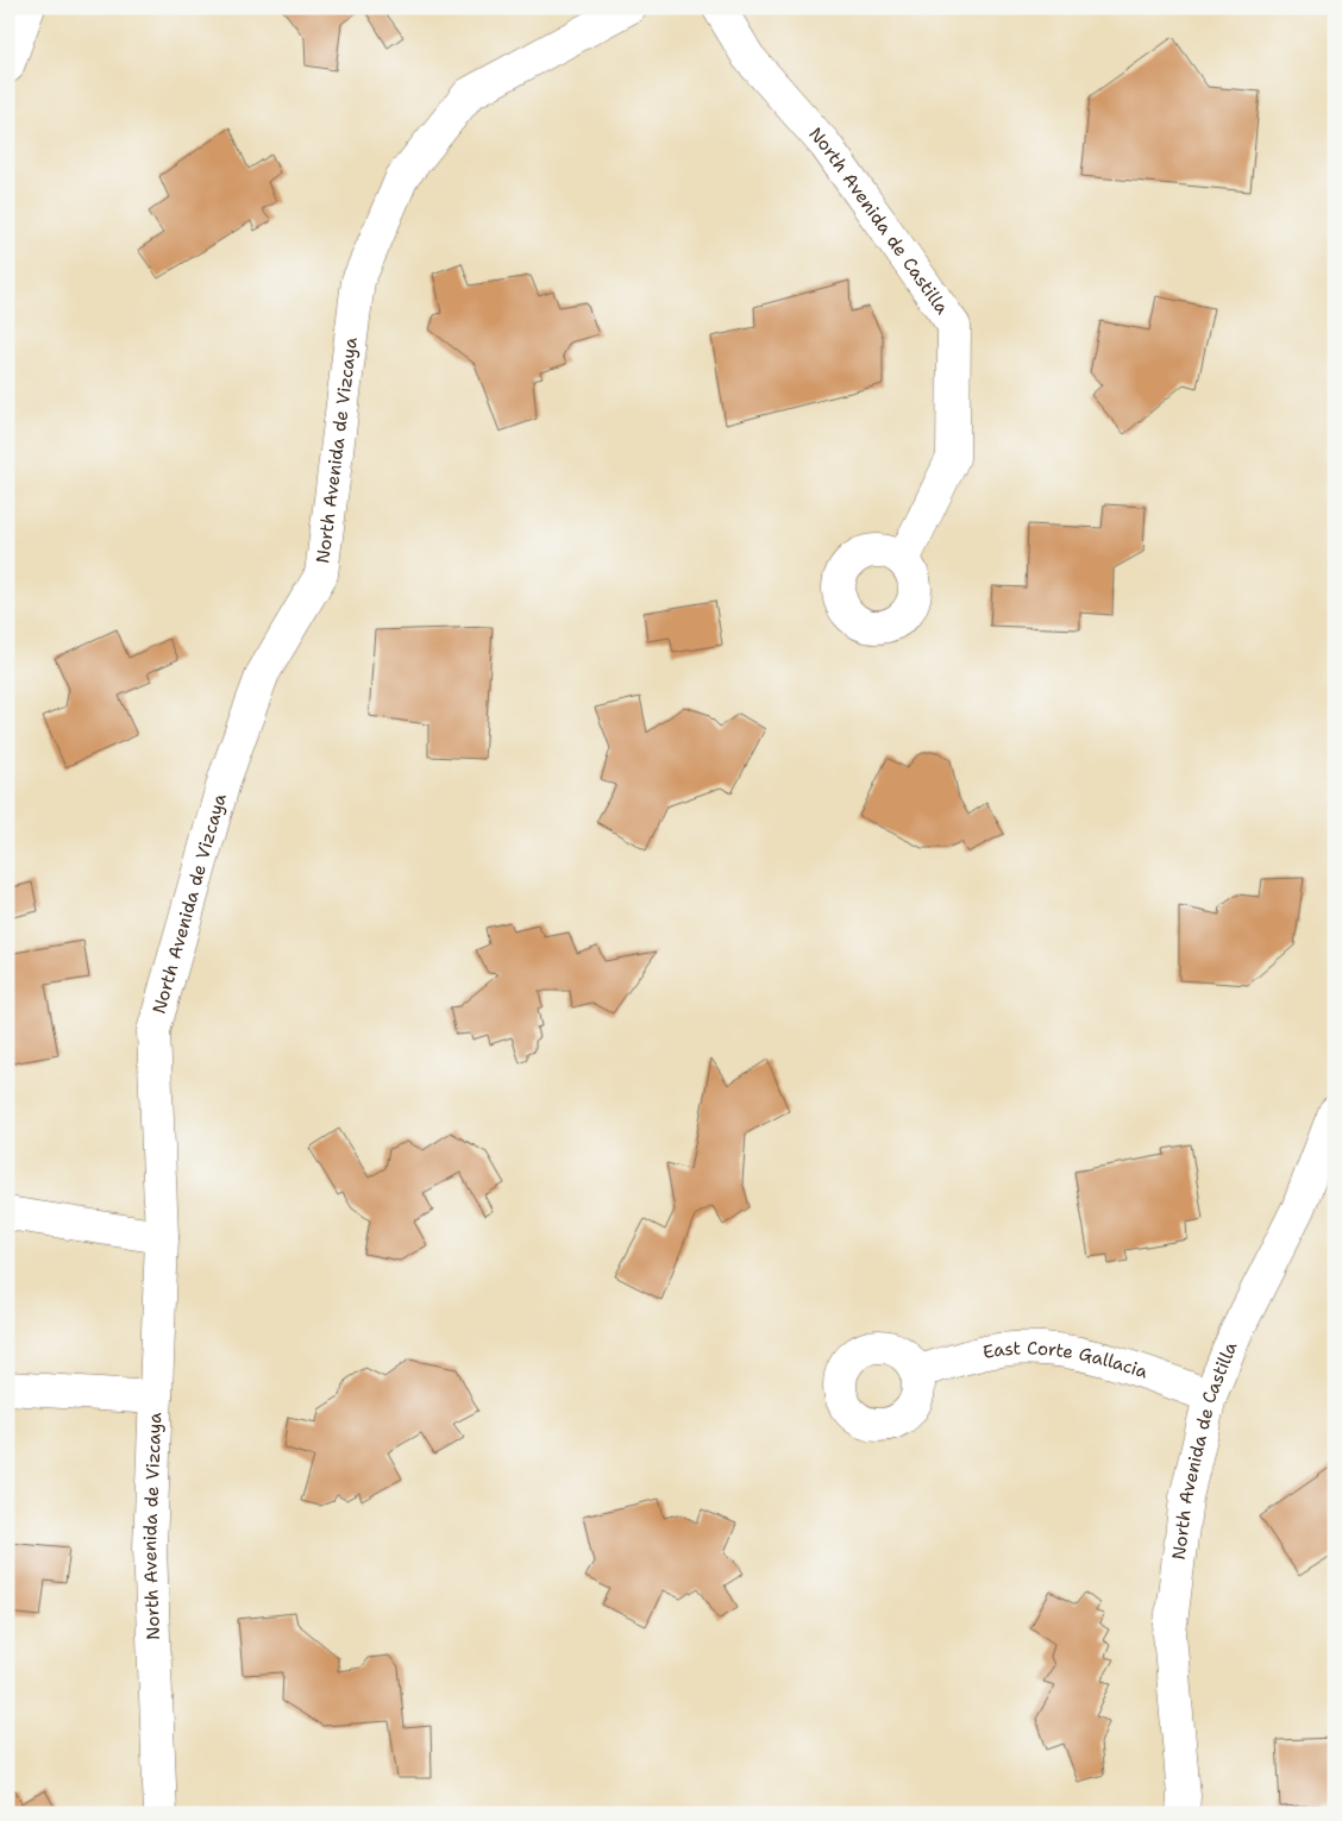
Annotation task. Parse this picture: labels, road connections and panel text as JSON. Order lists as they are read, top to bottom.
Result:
{
  "streets": {
    "street": ["North Avenida de Castilla", "North Avenida de Vizcaya", "East Corte Gallacia"]
  },
  "crossings": [
    ["North Avenida de Castilla", "East Corte Gallacia"]
  ]
}
